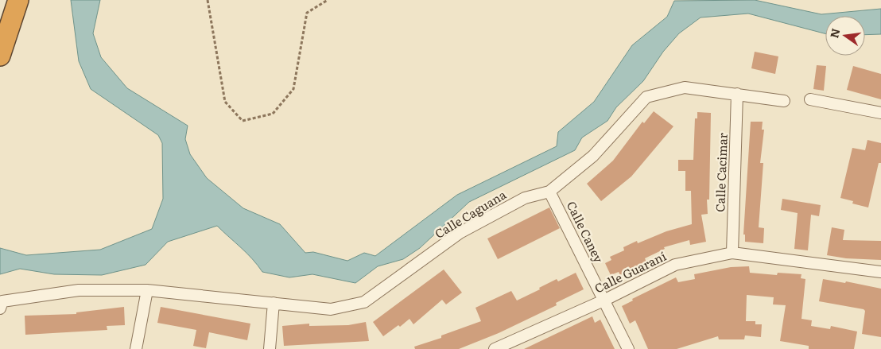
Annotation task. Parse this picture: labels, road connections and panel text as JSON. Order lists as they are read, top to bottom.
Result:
{
  "streets": {
    "street": [
      "Calle Cacimar",
      "Calle Caguana",
      "Calle Caney",
      "Calle Guaraní"
    ]
  },
  "crossings": [
    ["Calle Cacimar", "Calle Caguana"],
    ["Calle Cacimar", "Calle Guaraní"],
    ["Calle Caguana", "Calle Caney"],
    ["Calle Caney", "Calle Guaraní"]
  ],
  "north": "left"
}
